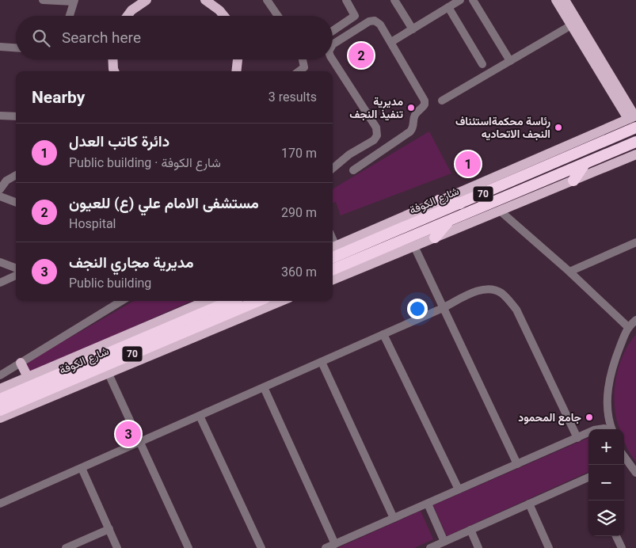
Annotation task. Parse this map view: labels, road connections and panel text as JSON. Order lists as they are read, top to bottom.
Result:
{
  "streets": {
    "highway": ["70", "شارع الكوفة"]
  },
  "places": ["مديرية تنفيذ النجف", "رئاسة محكمةاستئناف النجف الاتحاديه", "جامع المحمود"],
  "page": {
    "search": "Search here",
    "pins": ["2", "1", "3"],
    "heading": ["Nearby", "3 results"],
    "list": [
      {
        "mark": "1",
        "name": "دائرة كاتب العدل",
        "note": "Public building · شارع الكوفة",
        "value": "170 m"
      },
      {
        "mark": "2",
        "name": "مستشفى الامام علي (ع) للعيون",
        "note": "Hospital",
        "value": "290 m"
      },
      {
        "mark": "3",
        "name": "مديرية مجاري النجف",
        "note": "Public building",
        "value": "360 m"
      }
    ],
    "map_buttons": ["+", "−"]
  }
}
